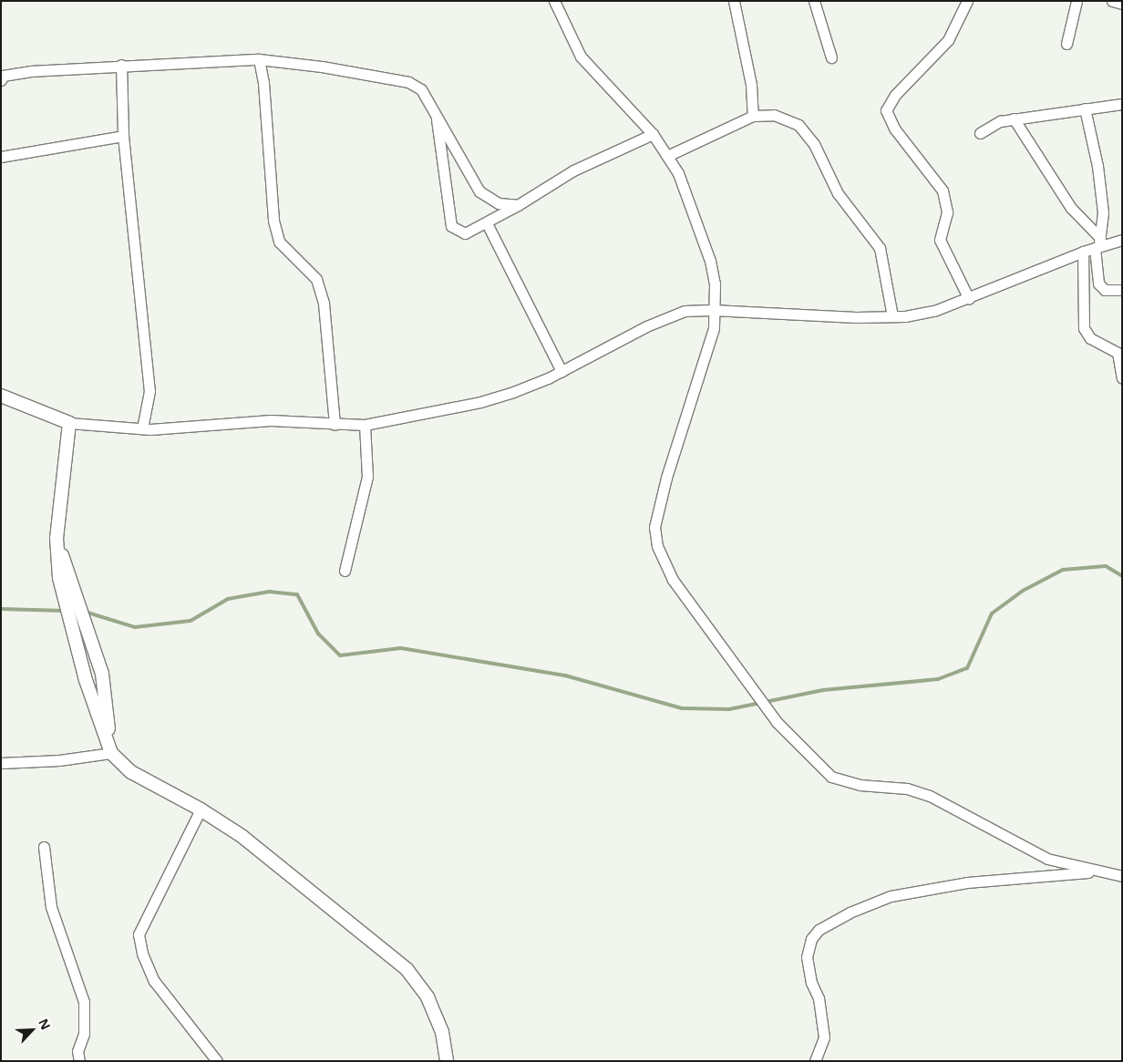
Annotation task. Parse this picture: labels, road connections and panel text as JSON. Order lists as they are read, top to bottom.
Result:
{
  "north": "top right"
}
